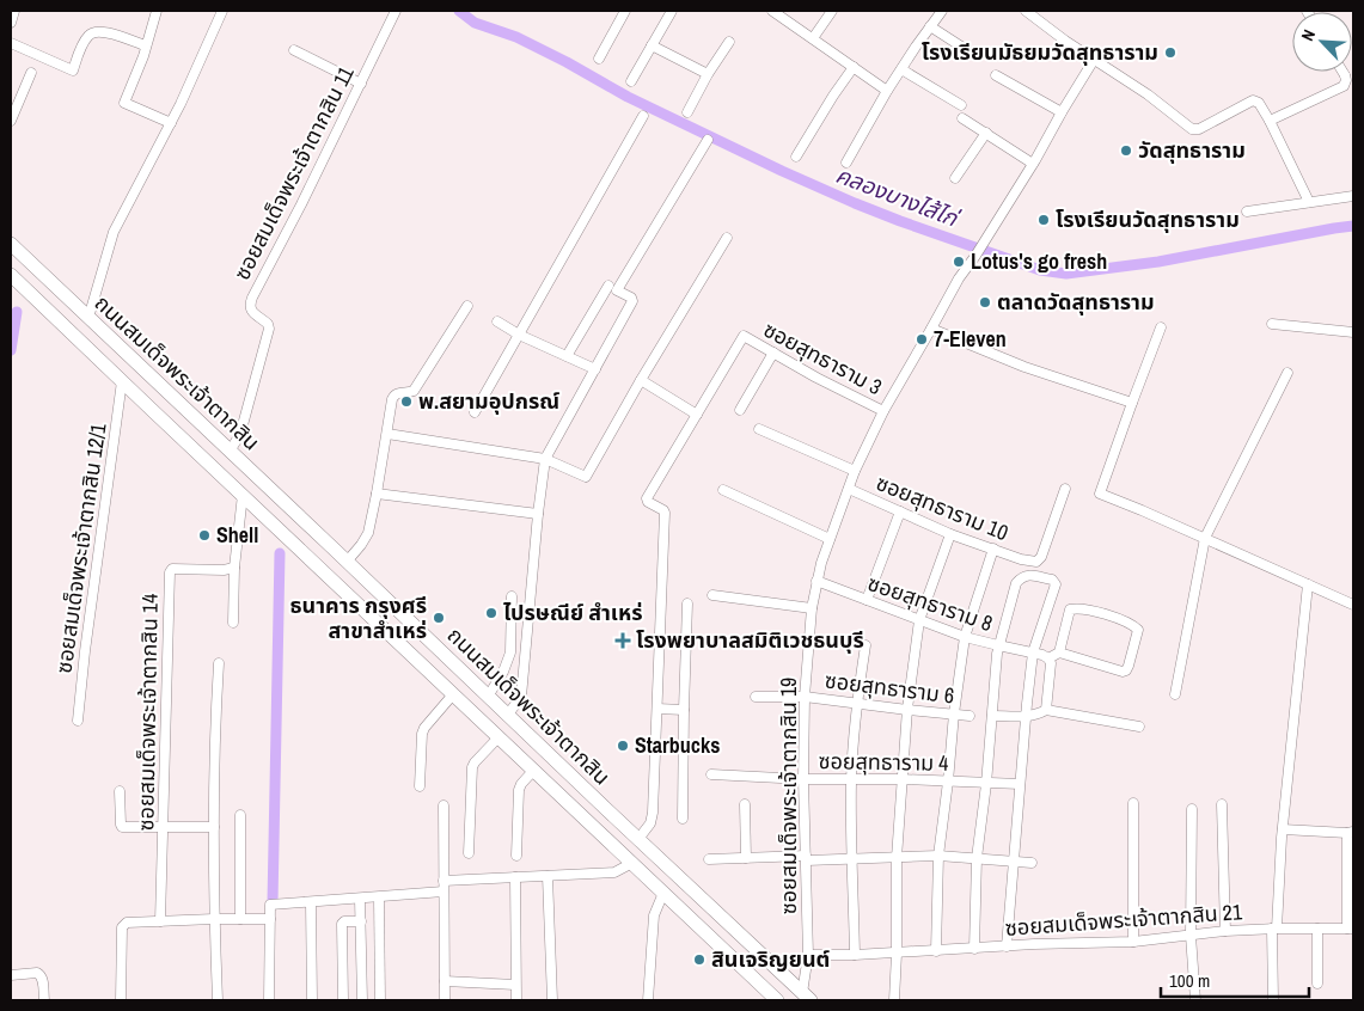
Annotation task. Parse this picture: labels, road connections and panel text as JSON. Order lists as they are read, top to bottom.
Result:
{
  "streets": {
    "main road": ["ถนนสมเด็จพระเจ้าตากสิน"],
    "street": [
      "ซอยสมเด็จพระเจ้าตากสิน 11",
      "ซอยสุทธาราม 3",
      "ซอยสุทธาราม 10",
      "ซอยสมเด็จพระเจ้าตากสิน 12/1",
      "ซอยสุทธาราม 8",
      "ซอยสุทธาราม 6",
      "ซอยสมเด็จพระเจ้าตากสิน 14",
      "ซอยสุทธาราม 4",
      "ซอยสมเด็จพระเจ้าตากสิน 19",
      "ซอยสมเด็จพระเจ้าตากสิน 21"
    ]
  },
  "crossings": [
    ["ซอยสมเด็จพระเจ้าตากสิน 11", "ถนนสมเด็จพระเจ้าตากสิน"],
    ["ซอยสุทธาราม 3", "ซอยสมเด็จพระเจ้าตากสิน 19"],
    ["ถนนสมเด็จพระเจ้าตากสิน", "ซอยสมเด็จพระเจ้าตากสิน 12/1"],
    ["ถนนสมเด็จพระเจ้าตากสิน", "ซอยสมเด็จพระเจ้าตากสิน 19"],
    ["ซอยสุทธาราม 10", "ซอยสมเด็จพระเจ้าตากสิน 19"],
    ["ซอยสุทธาราม 8", "ซอยสมเด็จพระเจ้าตากสิน 19"],
    ["ซอยสุทธาราม 6", "ซอยสมเด็จพระเจ้าตากสิน 19"],
    ["ซอยสุทธาราม 4", "ซอยสมเด็จพระเจ้าตากสิน 19"],
    ["ซอยสมเด็จพระเจ้าตากสิน 19", "ซอยสมเด็จพระเจ้าตากสิน 21"]
  ],
  "water": ["คลองบางไส้ไก่"],
  "places": {
    "other": [
      "โรงเรียนมัธยมวัดสุทธาราม",
      "วัดสุทธาราม",
      "โรงเรียนวัดสุทธาราม",
      "Lotus's go fresh",
      "ตลาดวัดสุทธาราม",
      "7-Eleven",
      "พ.สยามอุปกรณ์",
      "Shell",
      "ไปรษณีย์ สำเหร่",
      "ธนาคาร กรุงศรี สาขาสำเหร่",
      "Starbucks",
      "สินเจริญยนต์"
    ],
    "health": ["โรงพยาบาลสมิติเวชธนบุรี"]
  },
  "scale_bar": "100 m",
  "north": "top left"
}
